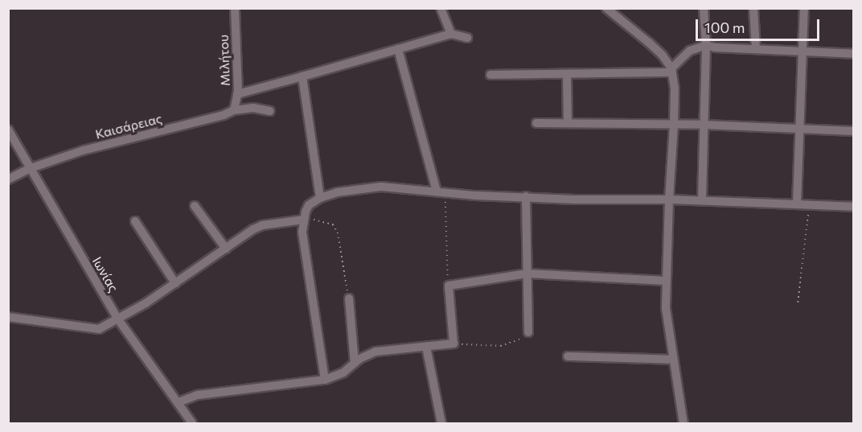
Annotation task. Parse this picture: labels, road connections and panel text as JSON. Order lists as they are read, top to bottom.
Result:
{
  "streets": {
    "street": ["Μιλήτου", "Καισάρειας", "Ιωνίας"]
  },
  "crossings": [
    ["Μιλήτου", "Καισάρειας"],
    ["Καισάρειας", "Ιωνίας"]
  ],
  "scale_bar": "100 m"
}
